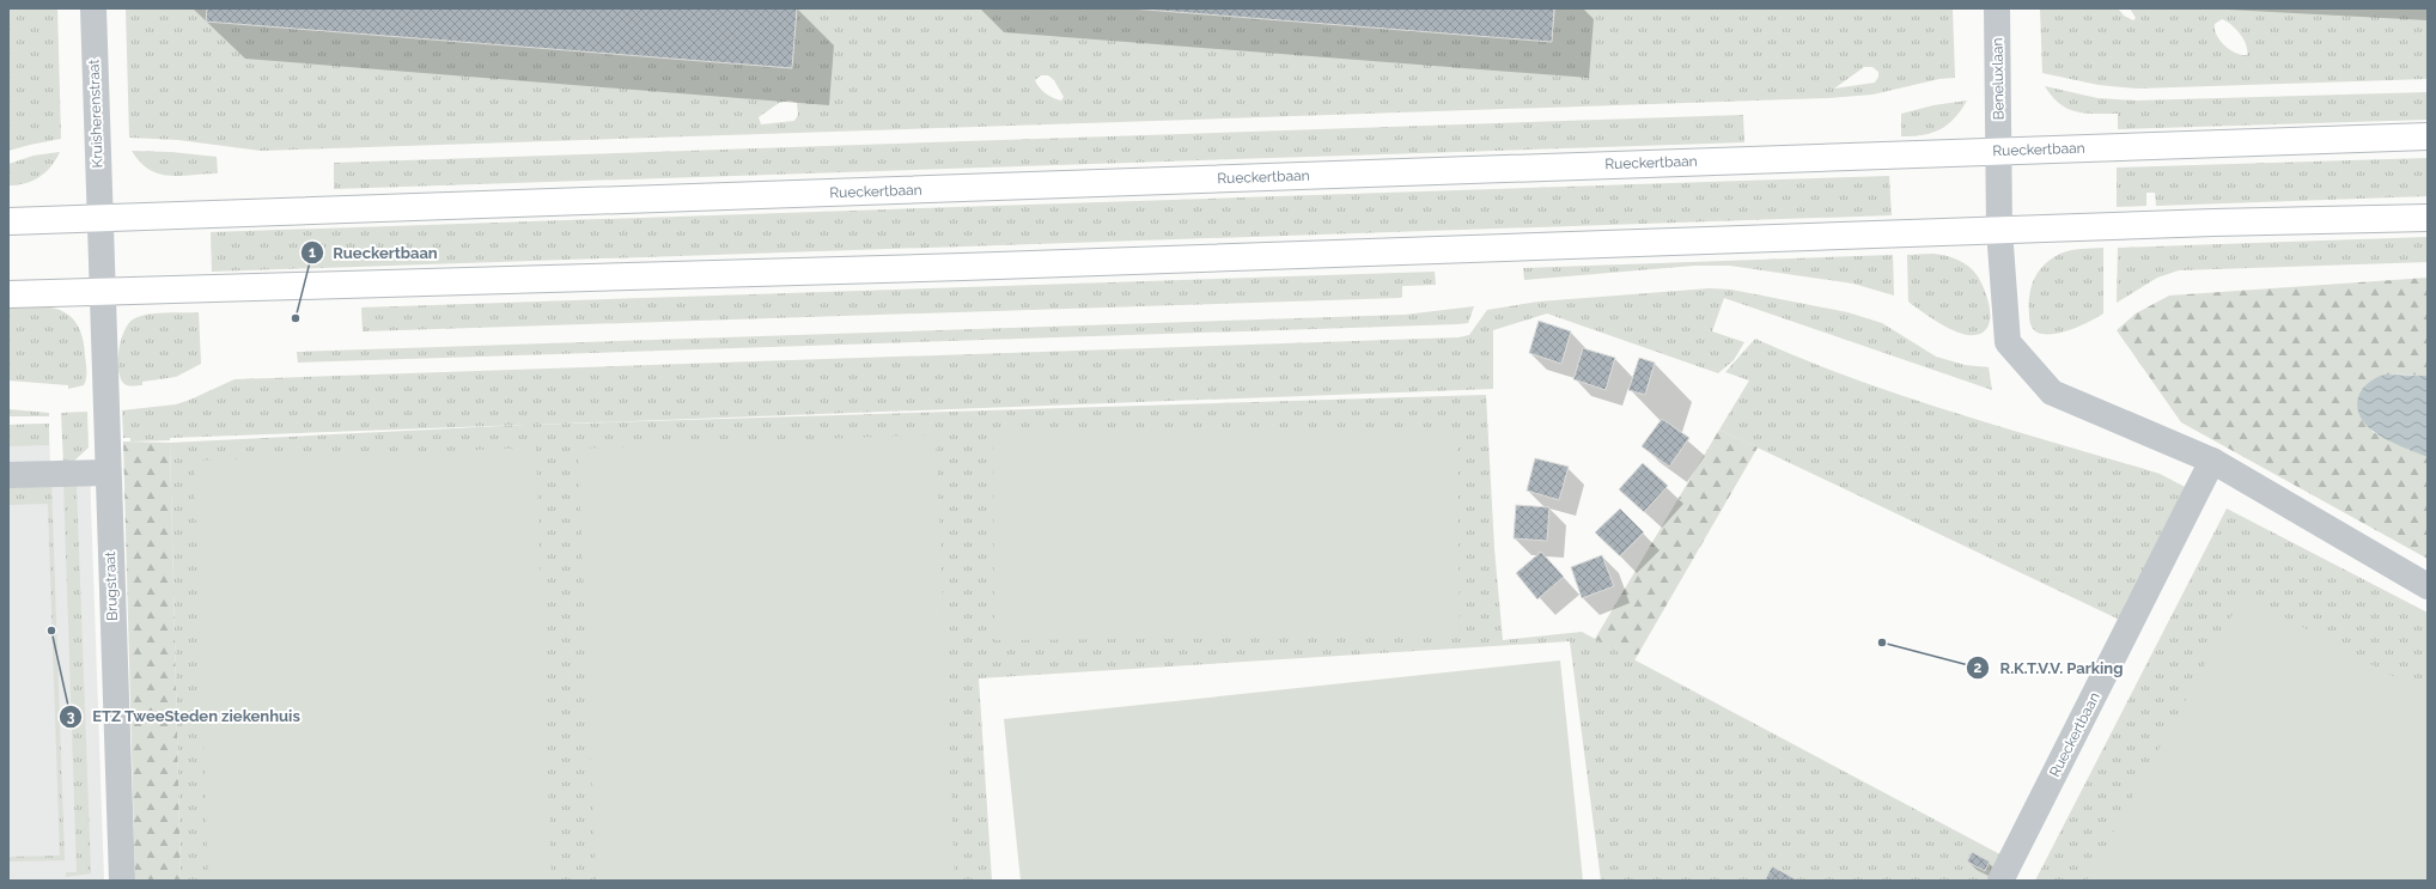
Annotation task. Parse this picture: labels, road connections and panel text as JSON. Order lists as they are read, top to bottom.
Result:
{
  "streets": {
    "main road": ["Rueckertbaan"],
    "street": ["Beneluxlaan", "Kruisherenstraat", "Brugstraat"]
  },
  "crossings": [
    ["Beneluxlaan", "Rueckertbaan"],
    ["Kruisherenstraat", "Rueckertbaan"]
  ],
  "places": ["Rueckertbaan", "ETZ TweeSteden ziekenhuis", "R.K.T.V.V. Parking"]
}
